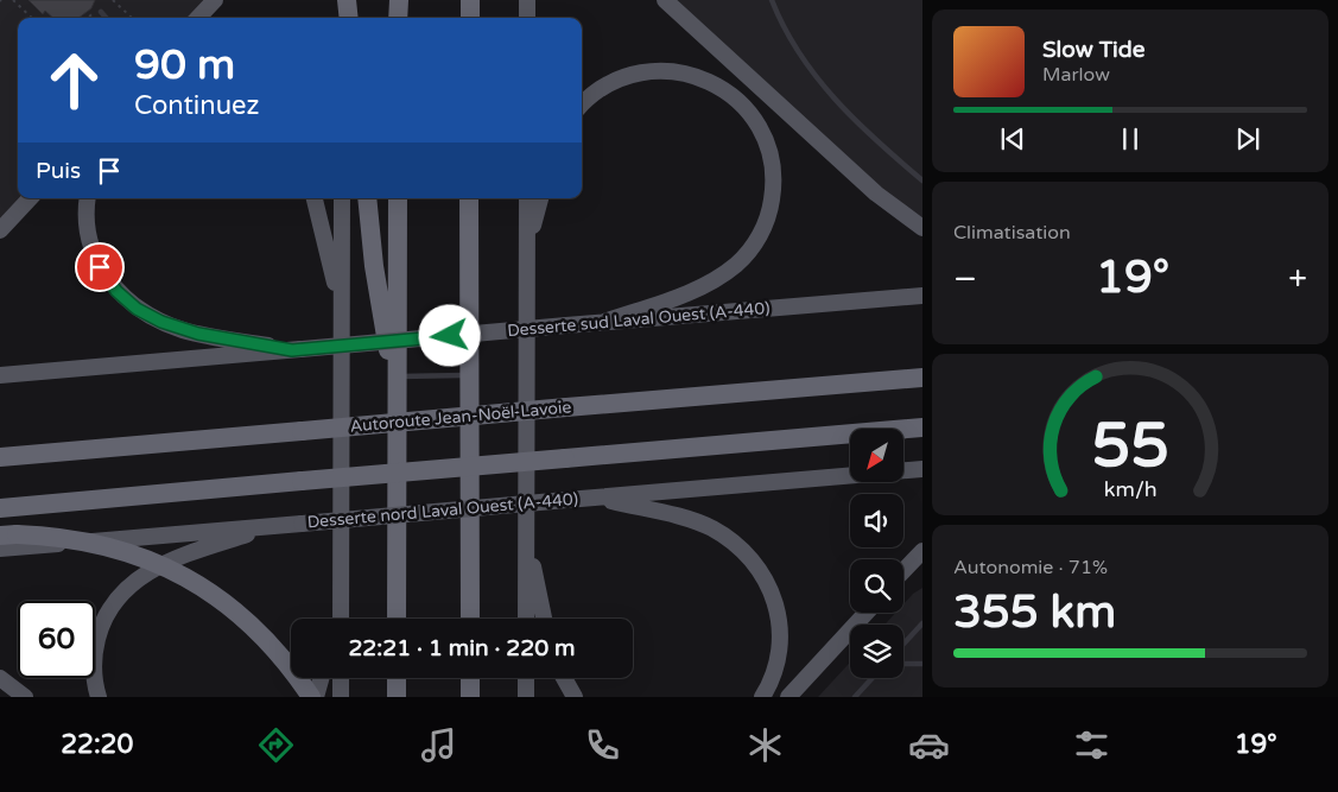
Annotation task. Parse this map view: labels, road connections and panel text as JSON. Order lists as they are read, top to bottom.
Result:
{
  "streets": {
    "highway": ["Autoroute Jean-Noël-Lavoie"],
    "main road": ["Desserte sud Laval Ouest (A-440)", "Desserte nord Laval Ouest (A-440)"]
  },
  "north": "bottom left",
  "page": {
    "turn": ["90 m", "Continuez"],
    "song": ["Slow Tide", "Marlow"],
    "then": "Puis",
    "tile": [
      "Climatisation",
      ["Autonomie · 71%", "355 km"]
    ],
    "heat": ["−", "19°", "+"],
    "limit": "60",
    "trip": "22:21 · 1 min · 220 m",
    "tabs": ["22:20", "19°"],
    "gauge": ["55", "km/h"]
  }
}
